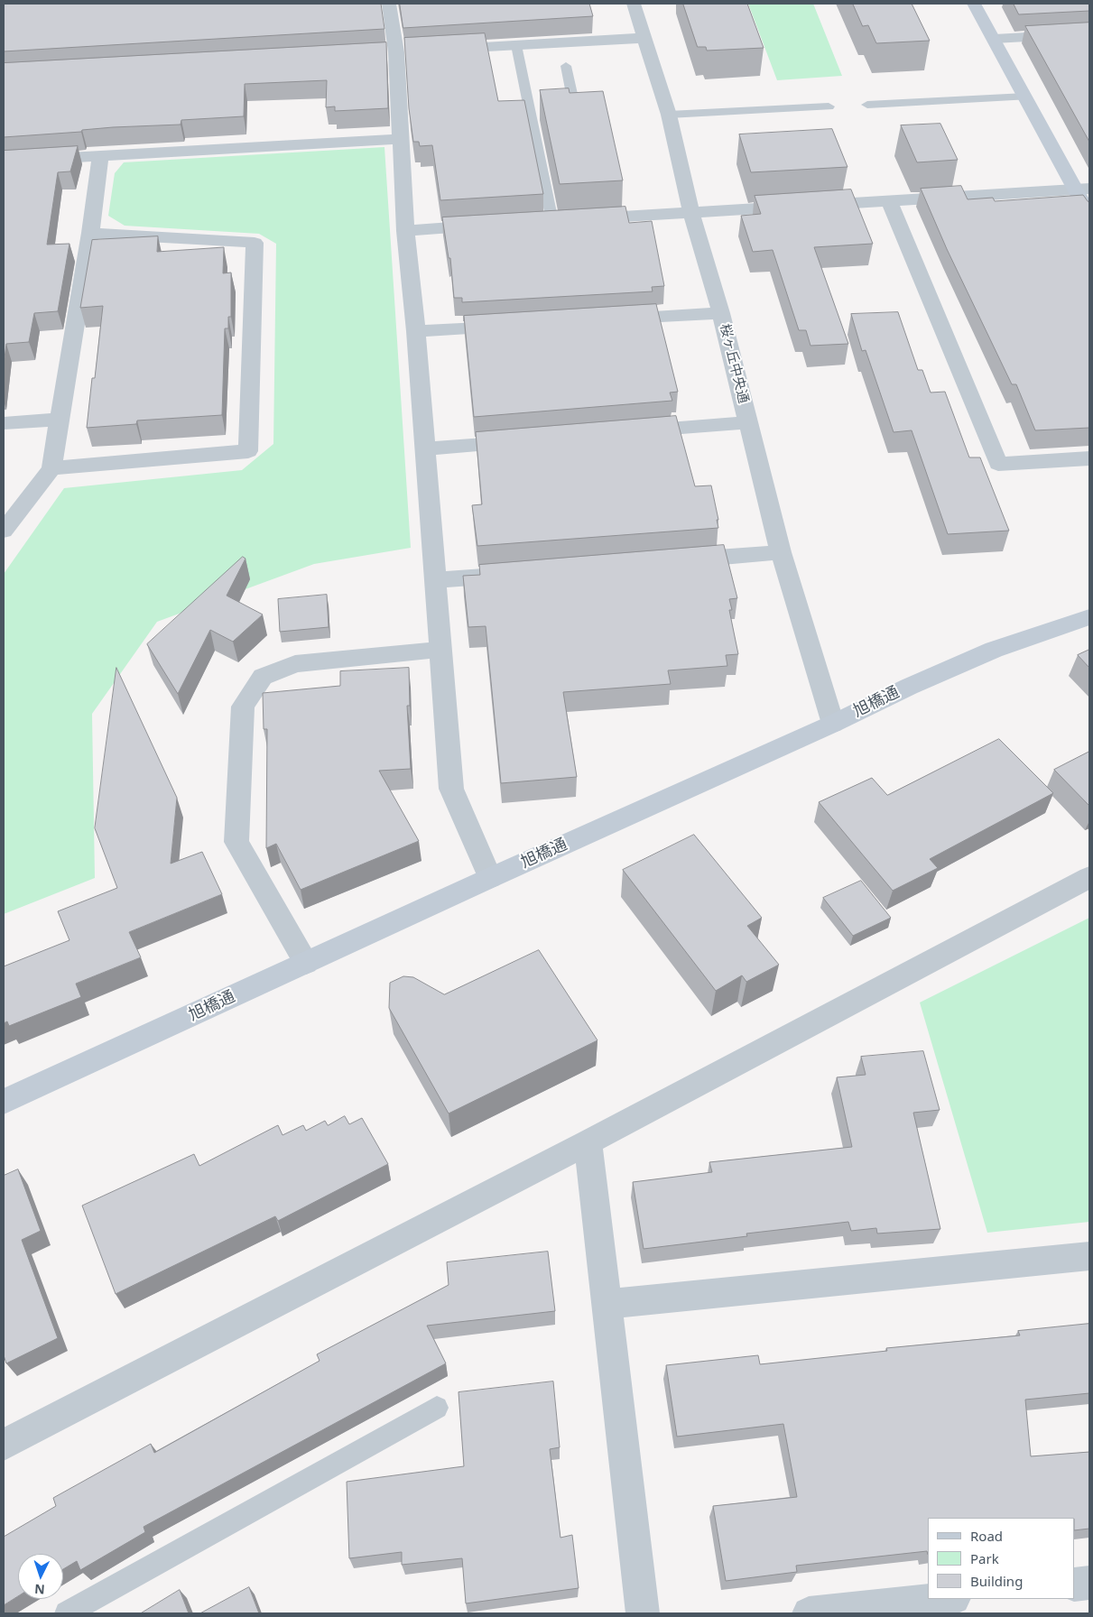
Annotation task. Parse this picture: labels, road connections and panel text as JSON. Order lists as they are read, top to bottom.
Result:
{
  "streets": {
    "street": ["桜ヶ丘中央通", "旭橋通"]
  },
  "crossings": [
    ["桜ヶ丘中央通", "旭橋通"]
  ],
  "legend": ["Road", "Park", "Building"],
  "north": "bottom"
}
